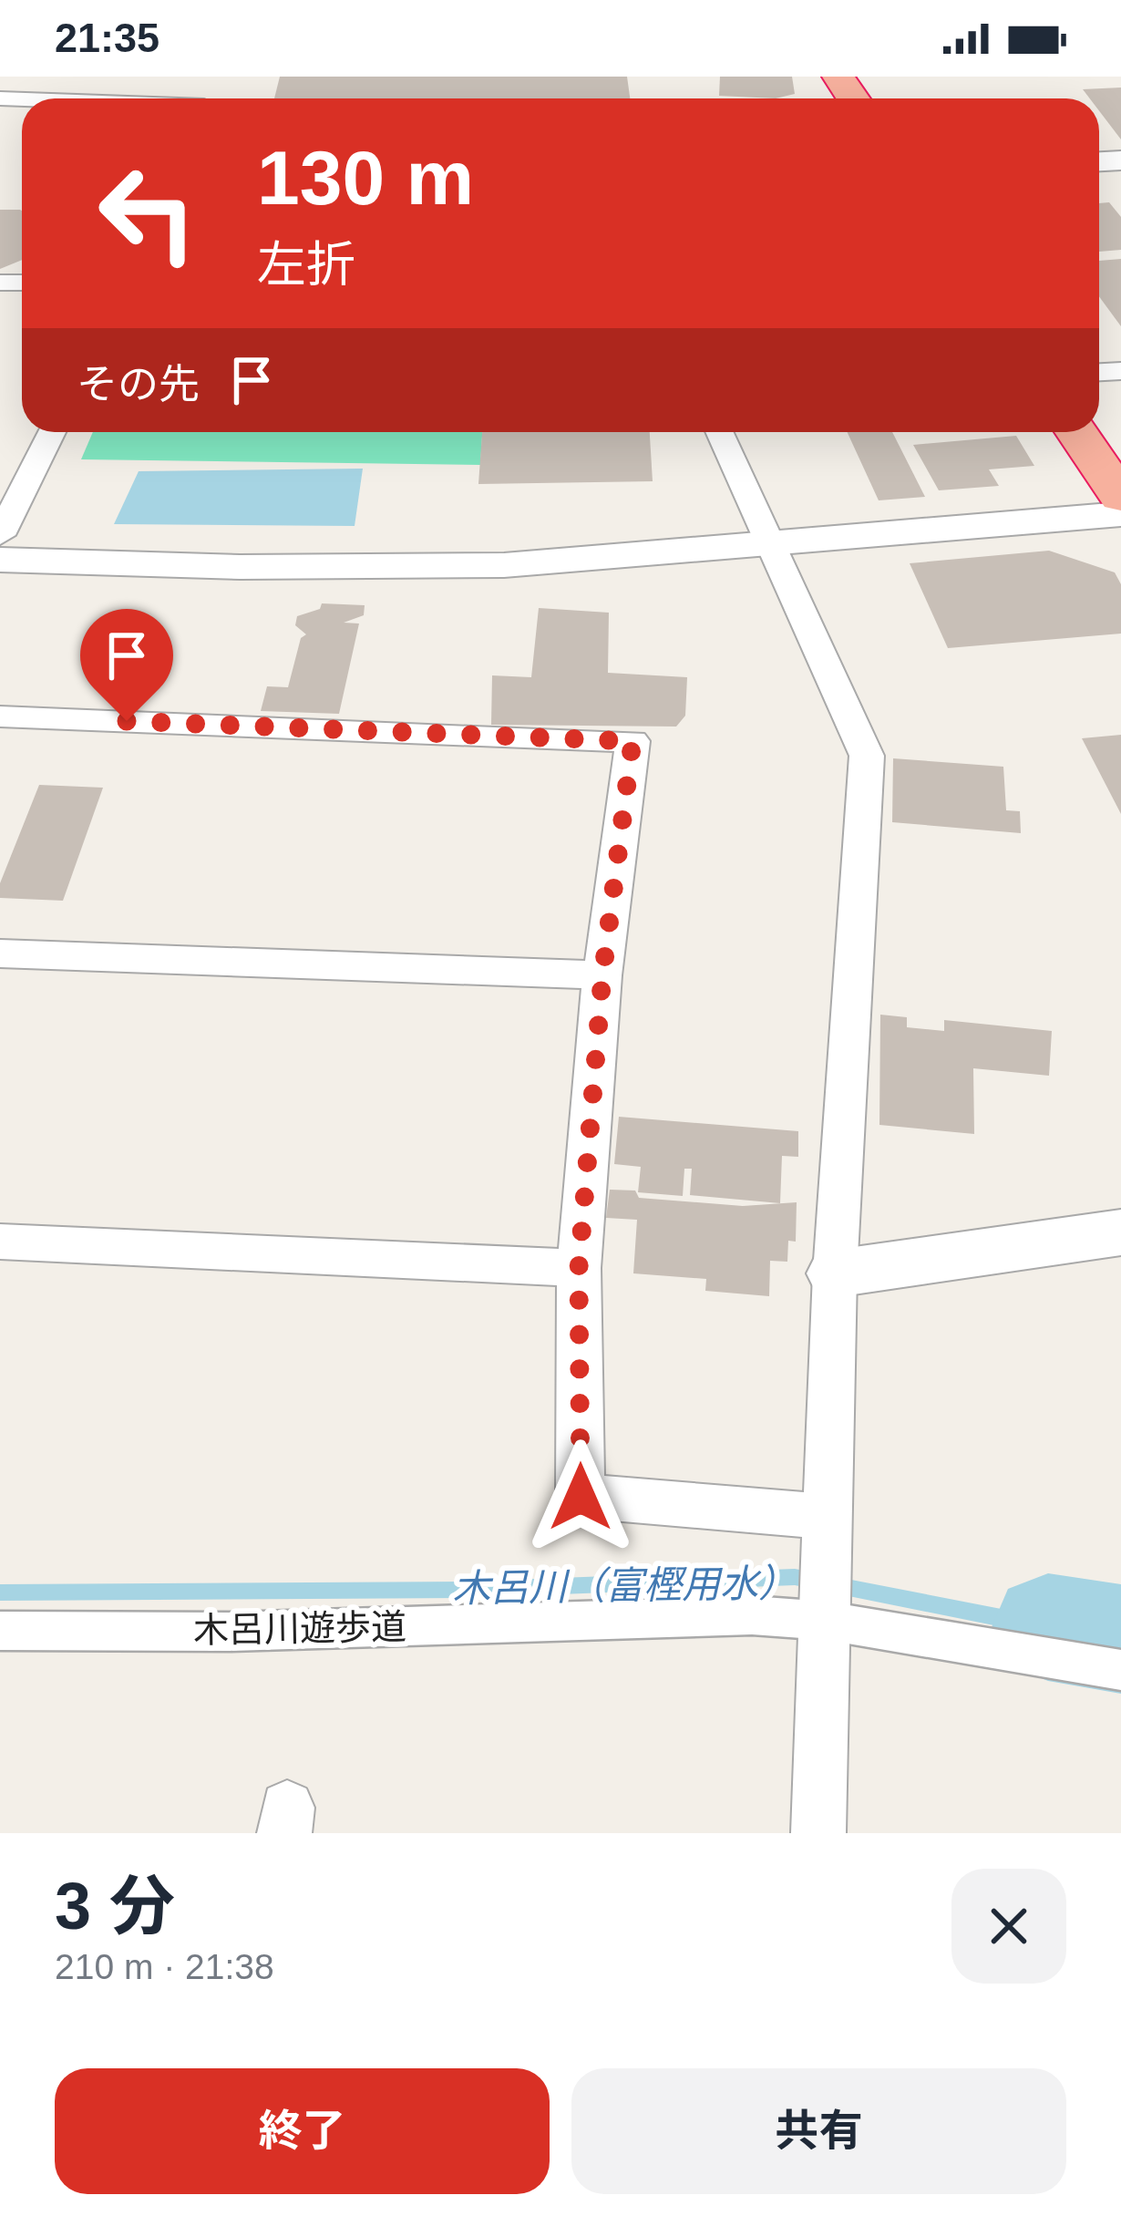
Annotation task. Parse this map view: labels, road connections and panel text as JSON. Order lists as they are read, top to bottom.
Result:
{
  "streets": {
    "street": ["木呂川遊歩道"]
  },
  "water": ["木呂川（富樫用水）"],
  "page": {
    "status": "21:35",
    "turn": ["130 m", "左折"],
    "then": "その先",
    "heading": ["3 分", "210 m · 21:38"],
    "buttons": ["終了", "共有"]
  }
}
